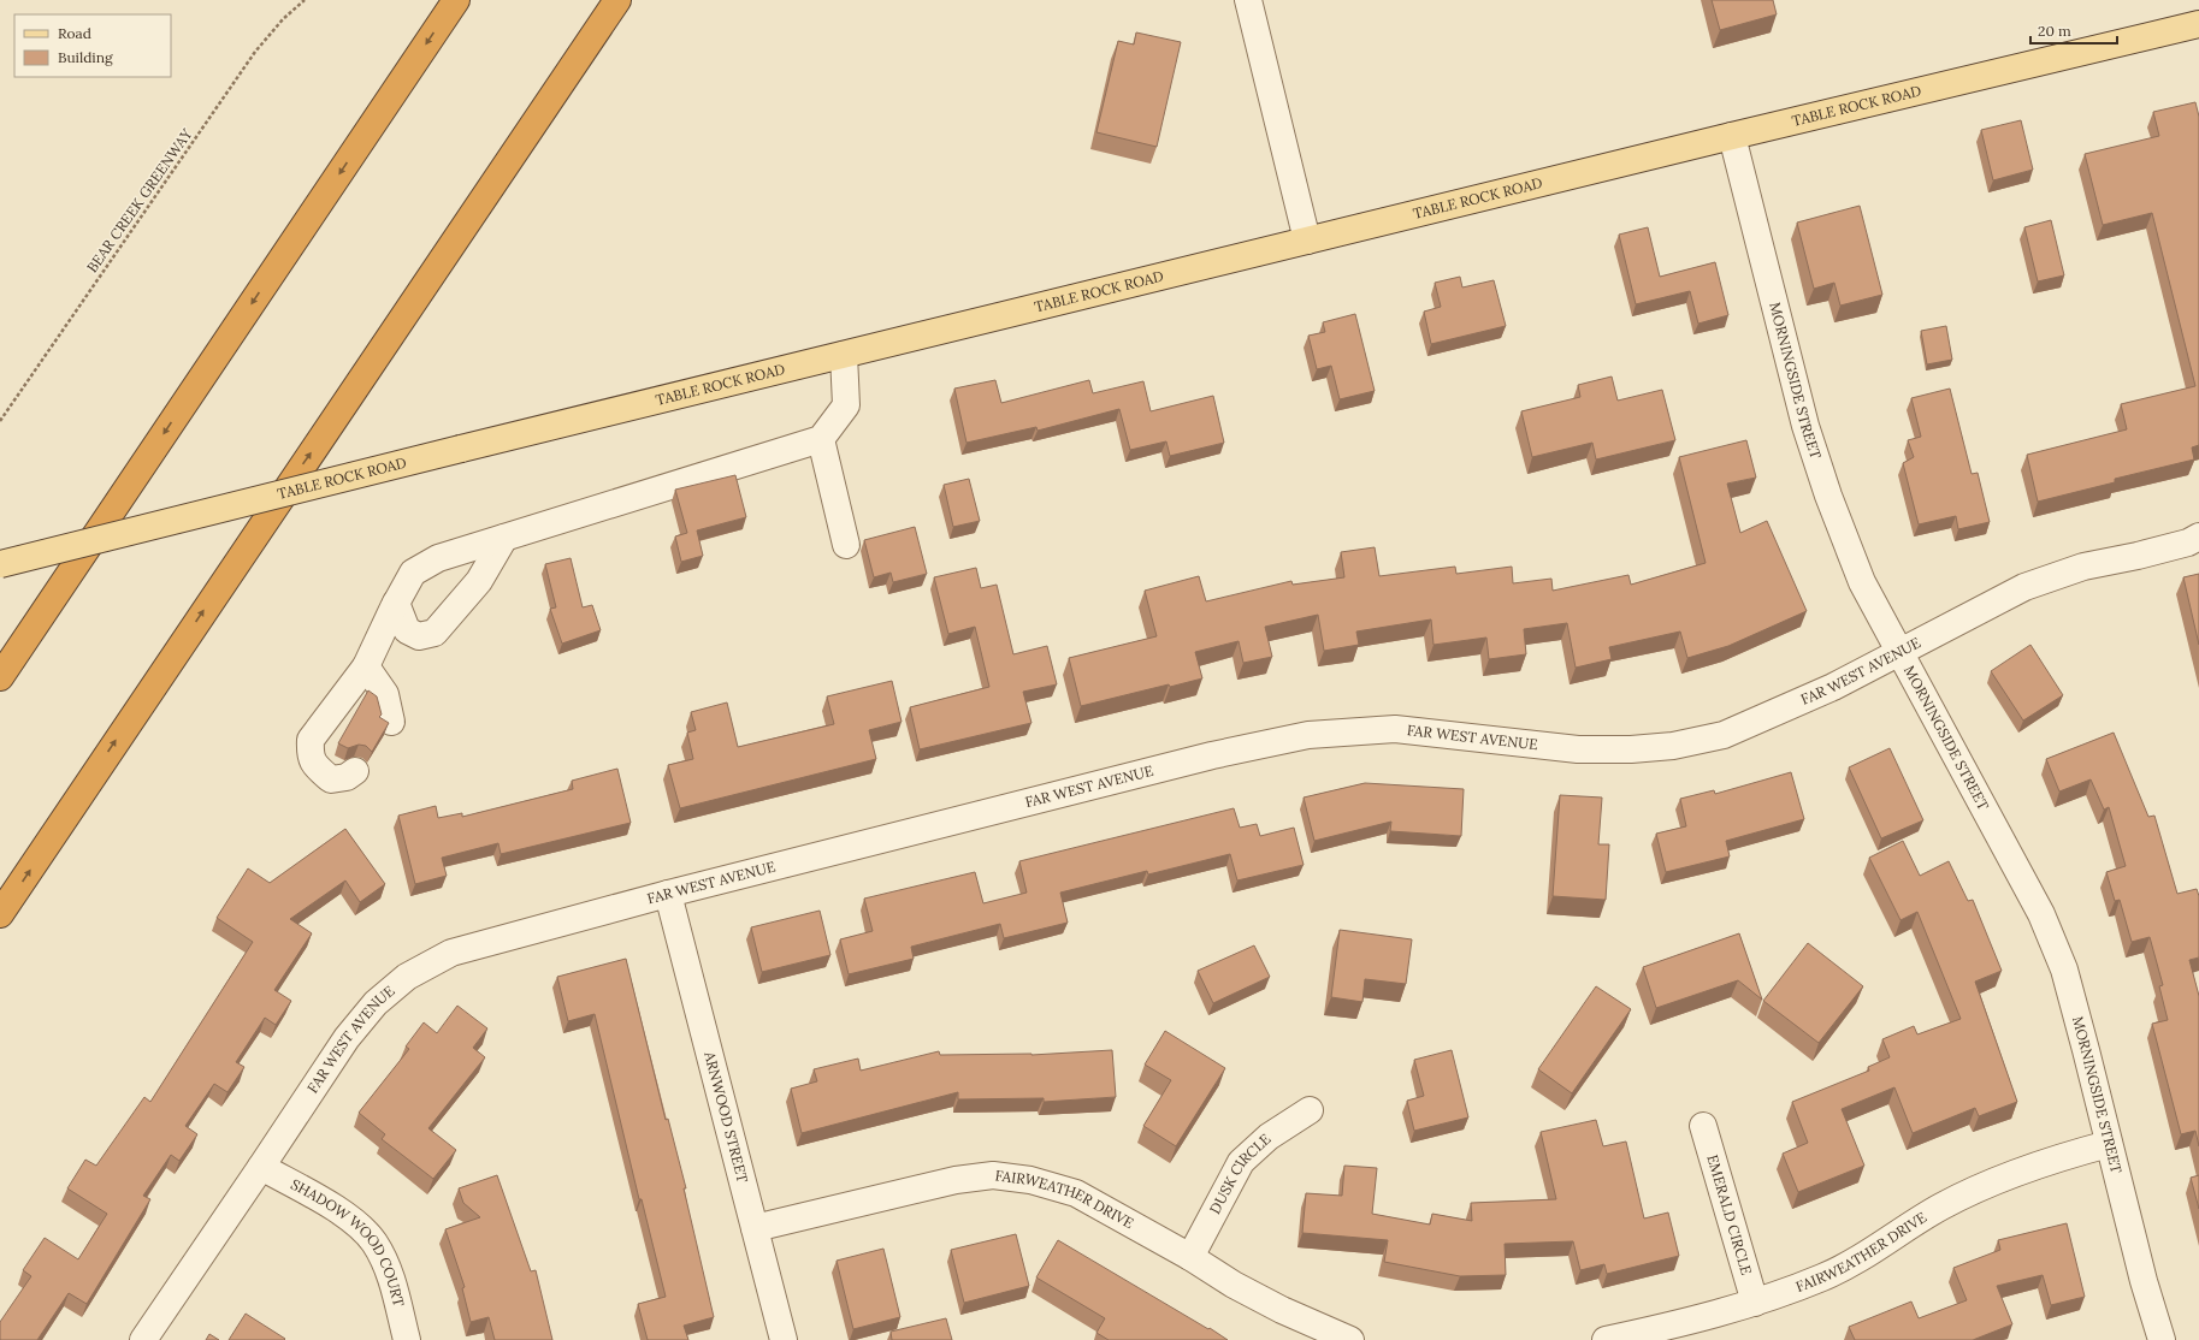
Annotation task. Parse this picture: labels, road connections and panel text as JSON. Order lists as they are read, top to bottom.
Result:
{
  "streets": {
    "main road": ["TABLE ROCK ROAD"],
    "street": [
      "MORNINGSIDE STREET",
      "FAR WEST AVENUE",
      "ARNWOOD STREET",
      "DUSK CIRCLE",
      "FAIRWEATHER DRIVE",
      "EMERALD CIRCLE",
      "SHADOW WOOD COURT"
    ],
    "path": ["BEAR CREEK GREENWAY"]
  },
  "crossings": [
    ["TABLE ROCK ROAD", "MORNINGSIDE STREET"],
    ["MORNINGSIDE STREET", "FAR WEST AVENUE"],
    ["MORNINGSIDE STREET", "FAIRWEATHER DRIVE"],
    ["FAR WEST AVENUE", "ARNWOOD STREET"],
    ["FAR WEST AVENUE", "SHADOW WOOD COURT"],
    ["ARNWOOD STREET", "FAIRWEATHER DRIVE"],
    ["DUSK CIRCLE", "FAIRWEATHER DRIVE"],
    ["FAIRWEATHER DRIVE", "EMERALD CIRCLE"]
  ],
  "legend": ["Road", "Building"],
  "scale_bar": "20 m"
}
